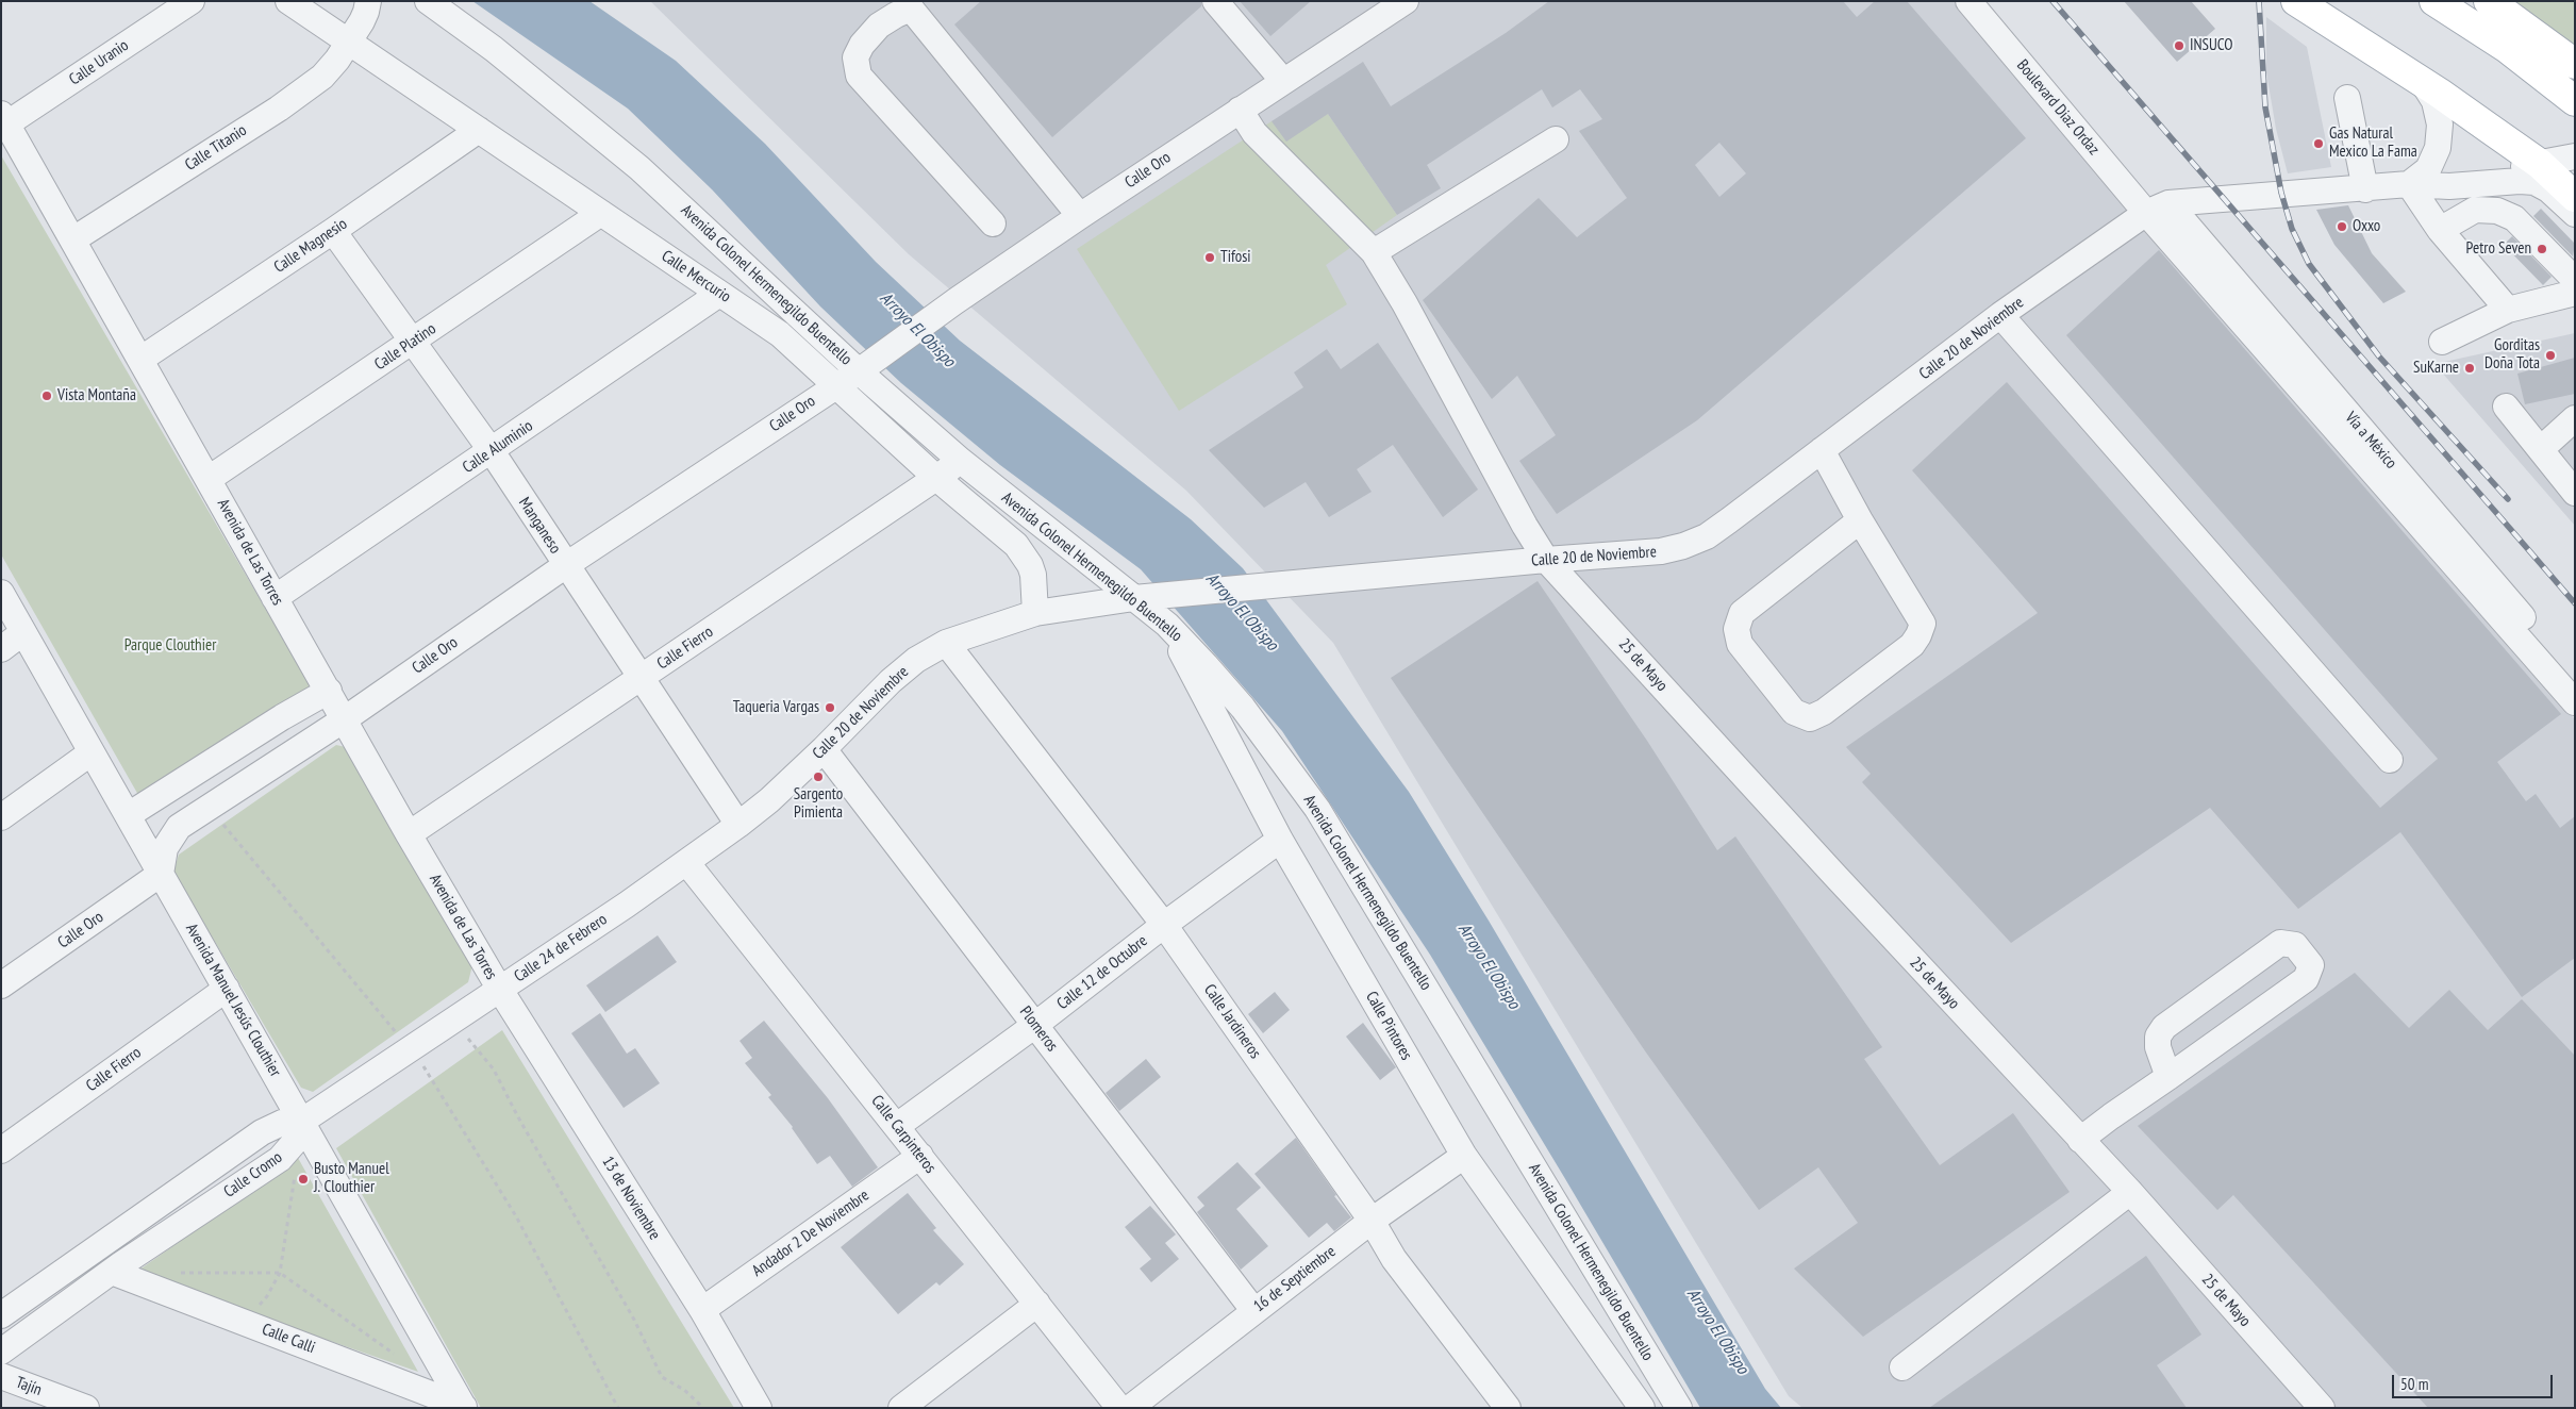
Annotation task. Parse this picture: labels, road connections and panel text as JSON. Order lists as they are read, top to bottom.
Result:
{
  "streets": {
    "street": [
      "Calle Uranio",
      "Boulevard Diaz Ordaz",
      "Calle Titanio",
      "Calle Oro",
      "Calle Magnesio",
      "Calle Mercurio",
      "Avenida Colonel Hermenegildo Buentello",
      "Calle 20 de Noviembre",
      "Calle Platino",
      "Vía a México",
      "Calle Aluminio",
      "Manganeso",
      "Avenida de Las Torres",
      "Calle Fierro",
      "25 de Mayo",
      "Calle 24 de Febrero",
      "Calle 12 de Octubre",
      "Avenida Manuel Jesús Clouthier",
      "Calle Jardineros",
      "Calle Pintores",
      "Plomeros",
      "Calle Carpinteros",
      "Calle Cromo",
      "13 de Noviembre",
      "Andador 2 De Noviembre",
      "16 de Septiembre",
      "Calle Calli",
      "Tajín"
    ]
  },
  "crossings": [
    ["Calle Uranio", "Avenida de Las Torres"],
    ["Boulevard Diaz Ordaz", "Calle 20 de Noviembre"],
    ["Boulevard Diaz Ordaz", "Vía a México"],
    ["Calle Titanio", "Calle Mercurio"],
    ["Calle Titanio", "Avenida de Las Torres"],
    ["Calle Oro", "Calle Mercurio"],
    ["Calle Oro", "Avenida Colonel Hermenegildo Buentello"],
    ["Calle Oro", "Manganeso"],
    ["Calle Oro", "Avenida de Las Torres"],
    ["Calle Oro", "25 de Mayo"],
    ["Calle Oro", "Avenida Manuel Jesús Clouthier"],
    ["Calle Magnesio", "Calle Mercurio"],
    ["Calle Magnesio", "Manganeso"],
    ["Calle Magnesio", "Avenida de Las Torres"],
    ["Calle Mercurio", "Calle 20 de Noviembre"],
    ["Calle Mercurio", "Calle Platino"],
    ["Calle Mercurio", "Calle Aluminio"],
    ["Calle Mercurio", "Calle Fierro"],
    ["Avenida Colonel Hermenegildo Buentello", "Calle 20 de Noviembre"],
    ["Avenida Colonel Hermenegildo Buentello", "Calle Fierro"],
    ["Avenida Colonel Hermenegildo Buentello", "Calle Pintores"],
    ["Calle 20 de Noviembre", "Vía a México"],
    ["Calle 20 de Noviembre", "Manganeso"],
    ["Calle 20 de Noviembre", "25 de Mayo"],
    ["Calle 20 de Noviembre", "Calle 24 de Febrero"],
    ["Calle 20 de Noviembre", "Calle Jardineros"],
    ["Calle 20 de Noviembre", "Plomeros"],
    ["Calle Platino", "Manganeso"],
    ["Calle Platino", "Avenida de Las Torres"],
    ["Calle Aluminio", "Manganeso"],
    ["Calle Aluminio", "Avenida de Las Torres"],
    ["Manganeso", "Calle Fierro"],
    ["Manganeso", "Calle 24 de Febrero"],
    ["Avenida de Las Torres", "Calle Fierro"],
    ["Avenida de Las Torres", "Calle 24 de Febrero"],
    ["Avenida de Las Torres", "13 de Noviembre"],
    ["Calle Fierro", "Avenida Manuel Jesús Clouthier"],
    ["Calle 24 de Febrero", "Avenida Manuel Jesús Clouthier"],
    ["Calle 24 de Febrero", "Calle Carpinteros"],
    ["Calle 24 de Febrero", "Calle Cromo"],
    ["Calle 24 de Febrero", "13 de Noviembre"],
    ["Calle 12 de Octubre", "Calle Jardineros"],
    ["Calle 12 de Octubre", "Calle Pintores"],
    ["Calle 12 de Octubre", "Plomeros"],
    ["Calle 12 de Octubre", "Calle Carpinteros"],
    ["Avenida Manuel Jesús Clouthier", "Calle Cromo"],
    ["Avenida Manuel Jesús Clouthier", "Calle Calli"],
    ["Calle Jardineros", "16 de Septiembre"],
    ["Calle Pintores", "16 de Septiembre"],
    ["Plomeros", "16 de Septiembre"],
    ["Calle Carpinteros", "Andador 2 De Noviembre"],
    ["Calle Cromo", "Calle Calli"],
    ["13 de Noviembre", "Andador 2 De Noviembre"]
  ],
  "water": ["Arroyo El Obispo"],
  "parks": ["Parque Clouthier"],
  "places": [
    "INSUCO",
    "Gas Natural Mexico La Fama",
    "Oxxo",
    "Petro Seven",
    "Tifosi",
    "Gorditas Doña Tota",
    "SuKarne",
    "Vista Montaña",
    "Taqueria Vargas",
    "Sargento Pimienta",
    "Busto Manuel J. Clouthier"
  ],
  "scale_bar": "50 m"
}
